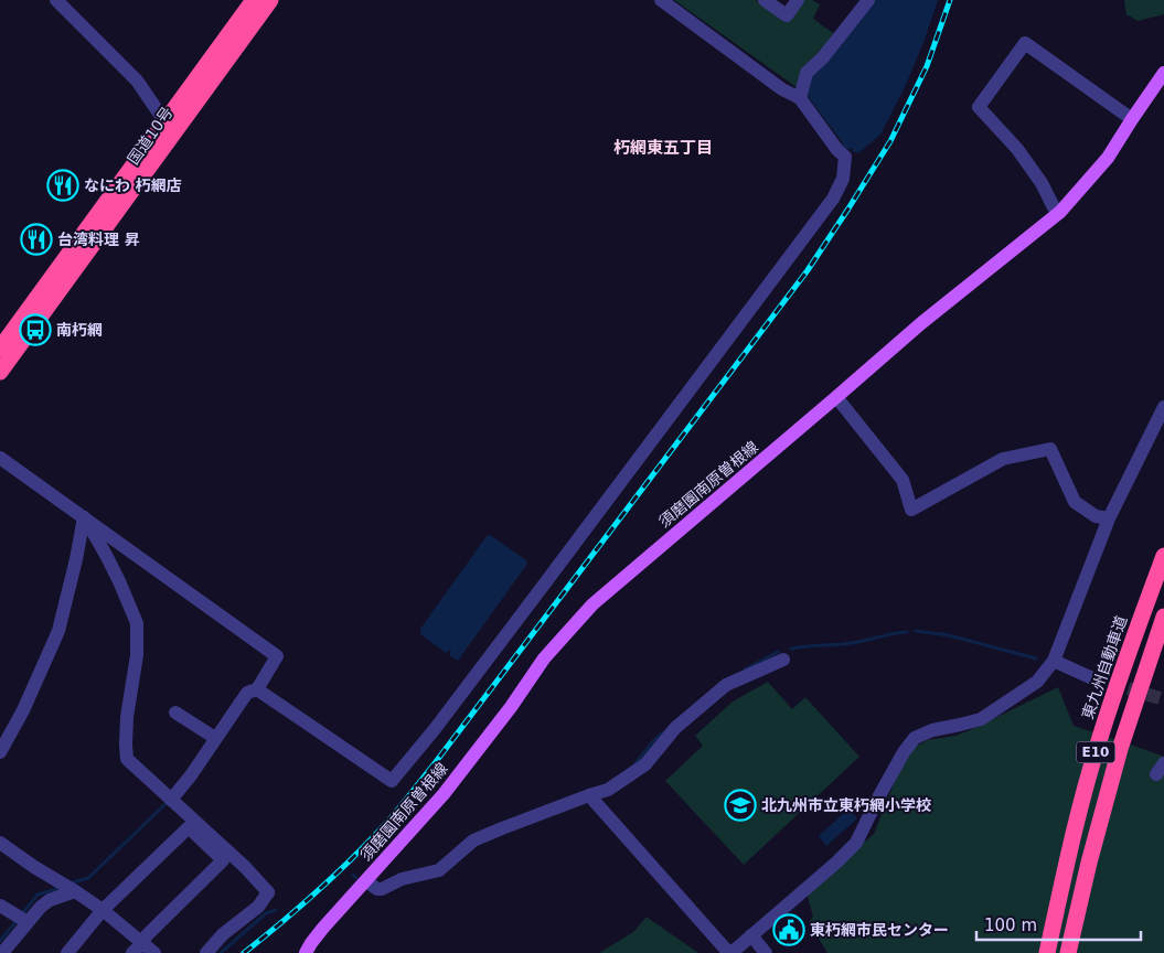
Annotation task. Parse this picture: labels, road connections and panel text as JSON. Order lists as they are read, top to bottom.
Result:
{
  "streets": {
    "highway": ["国道10号", "東九州自動車道", "E10"],
    "main road": ["須磨園南原曽根線"]
  },
  "districts": ["朽網東五丁目"],
  "places": {
    "restaurant": ["なにわ 朽網店", "台湾料理 昇"],
    "bus stop": ["南朽網"],
    "school or university": ["北九州市立東朽網小学校"],
    "public building": ["東朽網市民センター"]
  },
  "scale_bar": "100 m"
}
